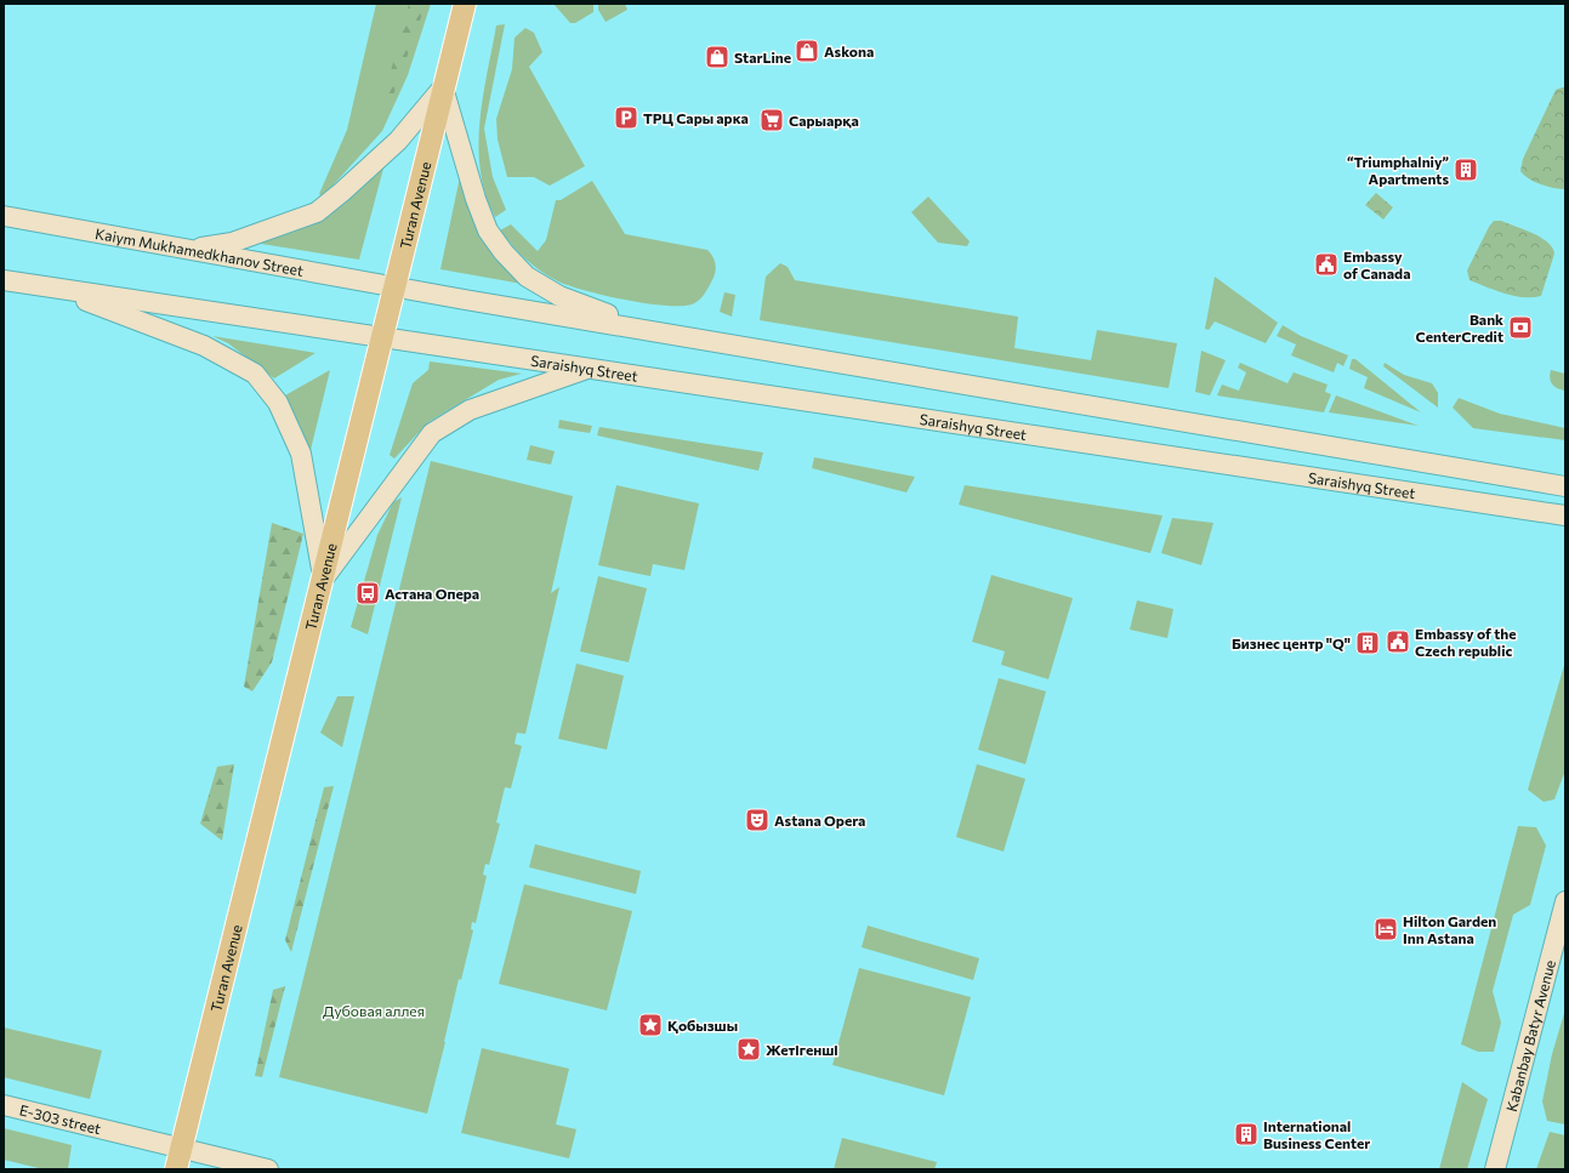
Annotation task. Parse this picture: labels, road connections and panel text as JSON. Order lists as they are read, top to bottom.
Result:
{
  "streets": {
    "main road": [
      "Turan Avenue",
      "Kaiym Mukhamedkhanov Street",
      "Saraishyq Street",
      "Kabanbay Batyr Avenue"
    ]
  },
  "crossings": [
    ["Turan Avenue", "Kaiym Mukhamedkhanov Street"],
    ["Turan Avenue", "Saraishyq Street"]
  ],
  "parks": ["Дубовая аллея"],
  "places": {
    "shop": ["Askona", "StarLine"],
    "parking": ["ТРЦ Сары арка"],
    "supermarket": ["Сарыарқа"],
    "building": ["“Triumphalniy” Apartments", "Бизнес центр \"Q\"", "International Business Center"],
    "public building": ["Embassy of Canada", "Embassy of the Czech republic"],
    "bank": ["Bank CenterCredit"],
    "bus stop": ["Астана Опера"],
    "theatre": ["Astana Opera"],
    "hotel": ["Hilton Garden Inn Astana"],
    "place": ["Қобызшы", "Жетігенші"]
  }
}
